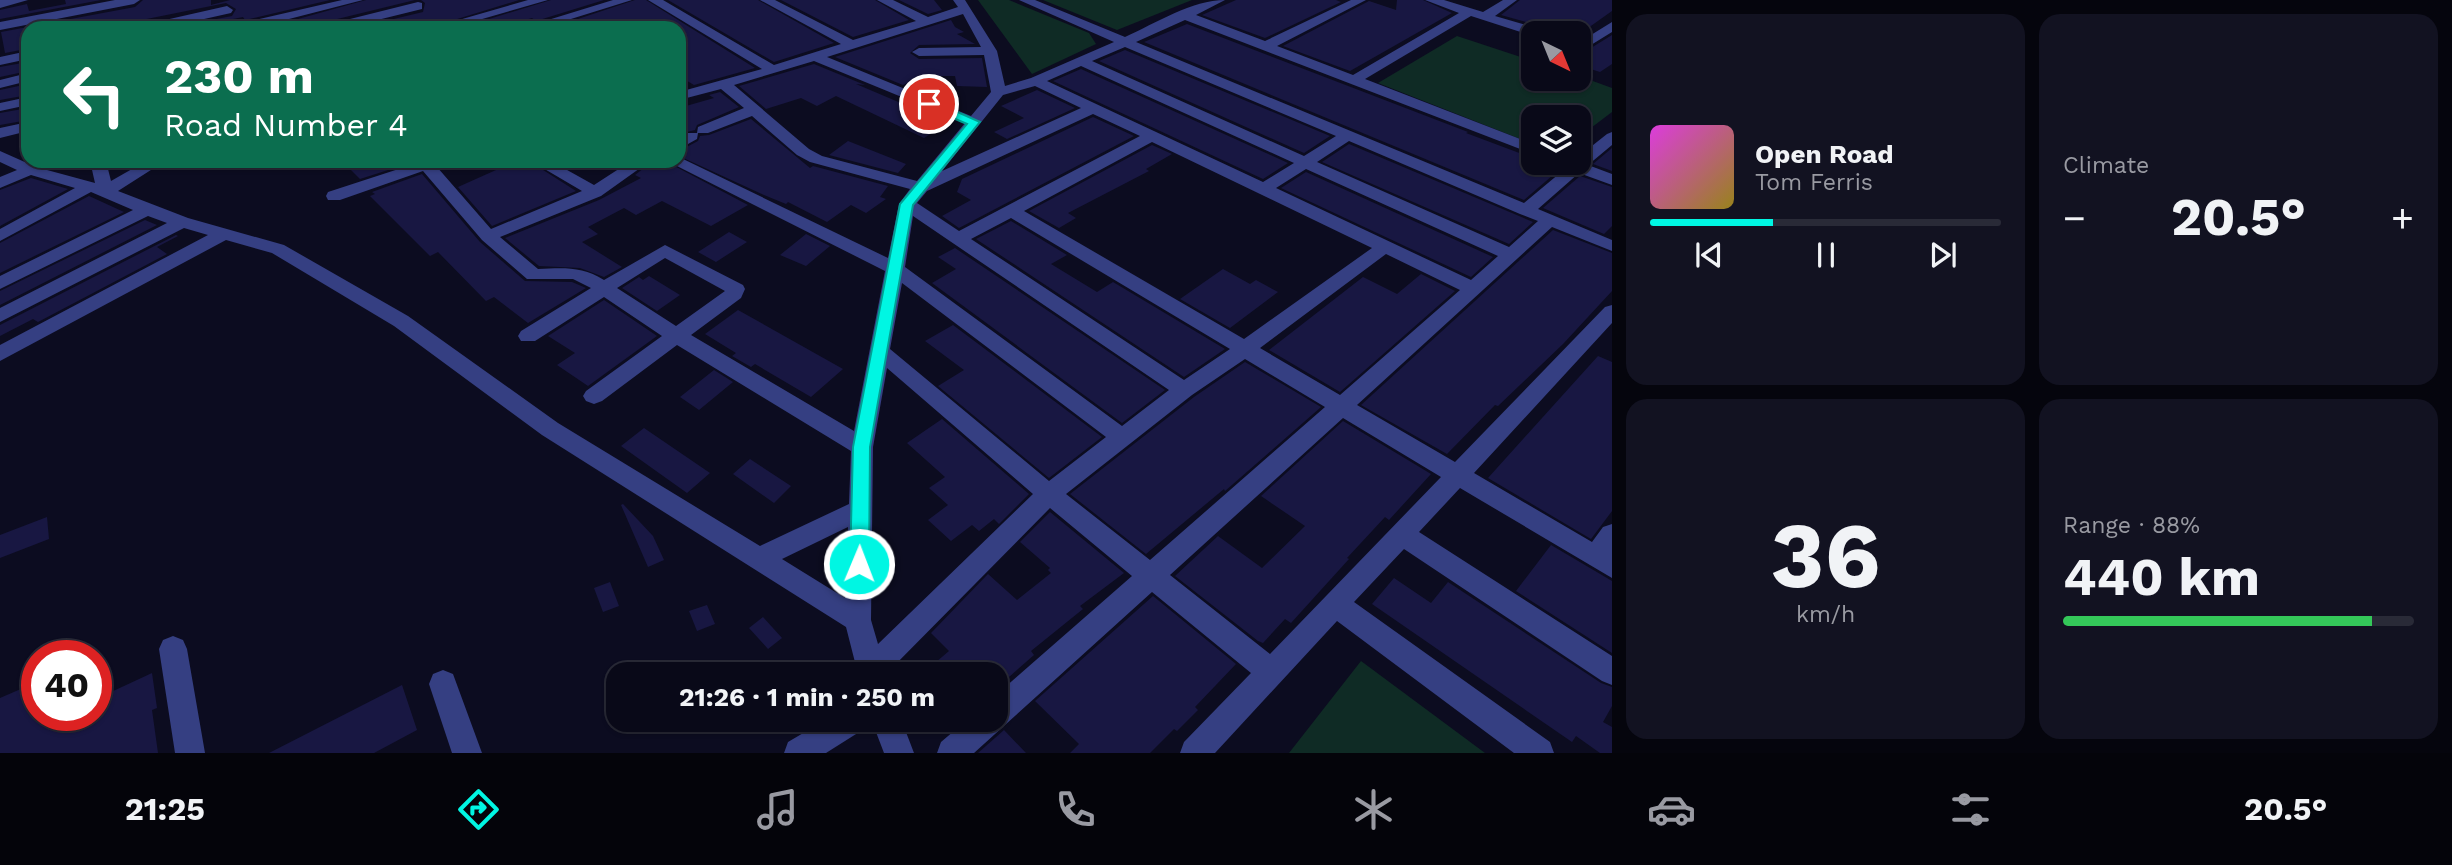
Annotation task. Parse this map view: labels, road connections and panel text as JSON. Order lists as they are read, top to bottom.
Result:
{
  "north": "bottom right",
  "page": {
    "tile": [
      "Climate",
      ["36", "km/h"],
      ["Range · 88%", "440 km"]
    ],
    "turn": ["230 m", "Road Number 4"],
    "song": ["Open Road", "Tom Ferris"],
    "heat": ["−", "20.5°", "+"],
    "limit": "40",
    "trip": "21:26 · 1 min · 250 m",
    "tabs": ["21:25", "20.5°"]
  }
}
